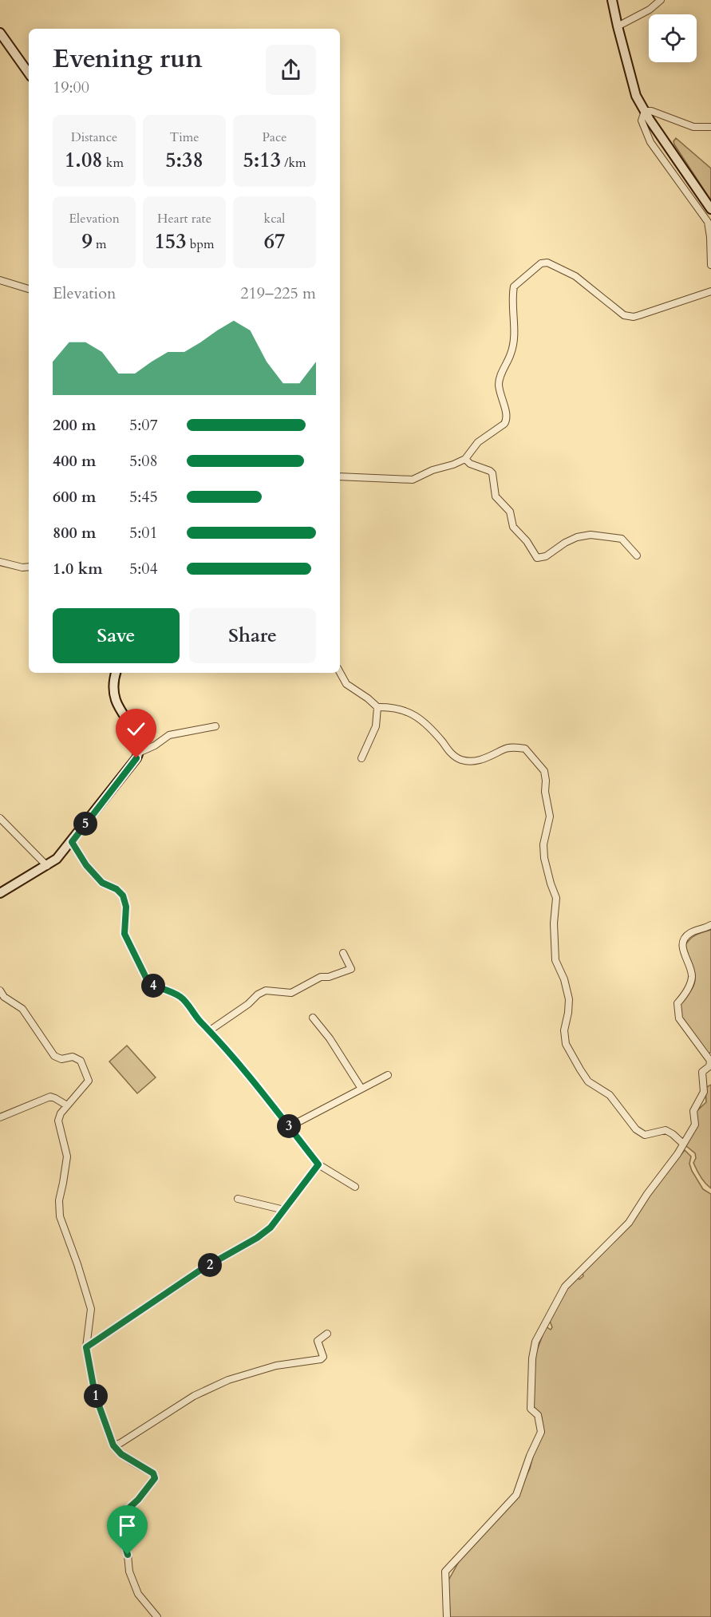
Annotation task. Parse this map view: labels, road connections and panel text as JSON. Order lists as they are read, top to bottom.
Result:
{
  "page": {
    "heading": ["Evening run", "19:00"],
    "stats": [
      ["Distance", "1.08 km"],
      ["Time", "5:38"],
      ["Pace", "5:13 /km"],
      ["Elevation", "9 m"],
      ["Heart rate", "153 bpm"],
      ["kcal", "67"]
    ],
    "chart": ["Elevation", "219–225 m"],
    "list": [
      {
        "name": "200 m",
        "note": "5:07"
      },
      {
        "name": "400 m",
        "note": "5:08"
      },
      {
        "name": "600 m",
        "note": "5:45"
      },
      {
        "name": "800 m",
        "note": "5:01"
      },
      {
        "name": "1.0 km",
        "note": "5:04"
      }
    ],
    "buttons": ["Save", "Share"],
    "pins": [
      "5",
      "4",
      "3",
      "2",
      "1"
    ]
  }
}
